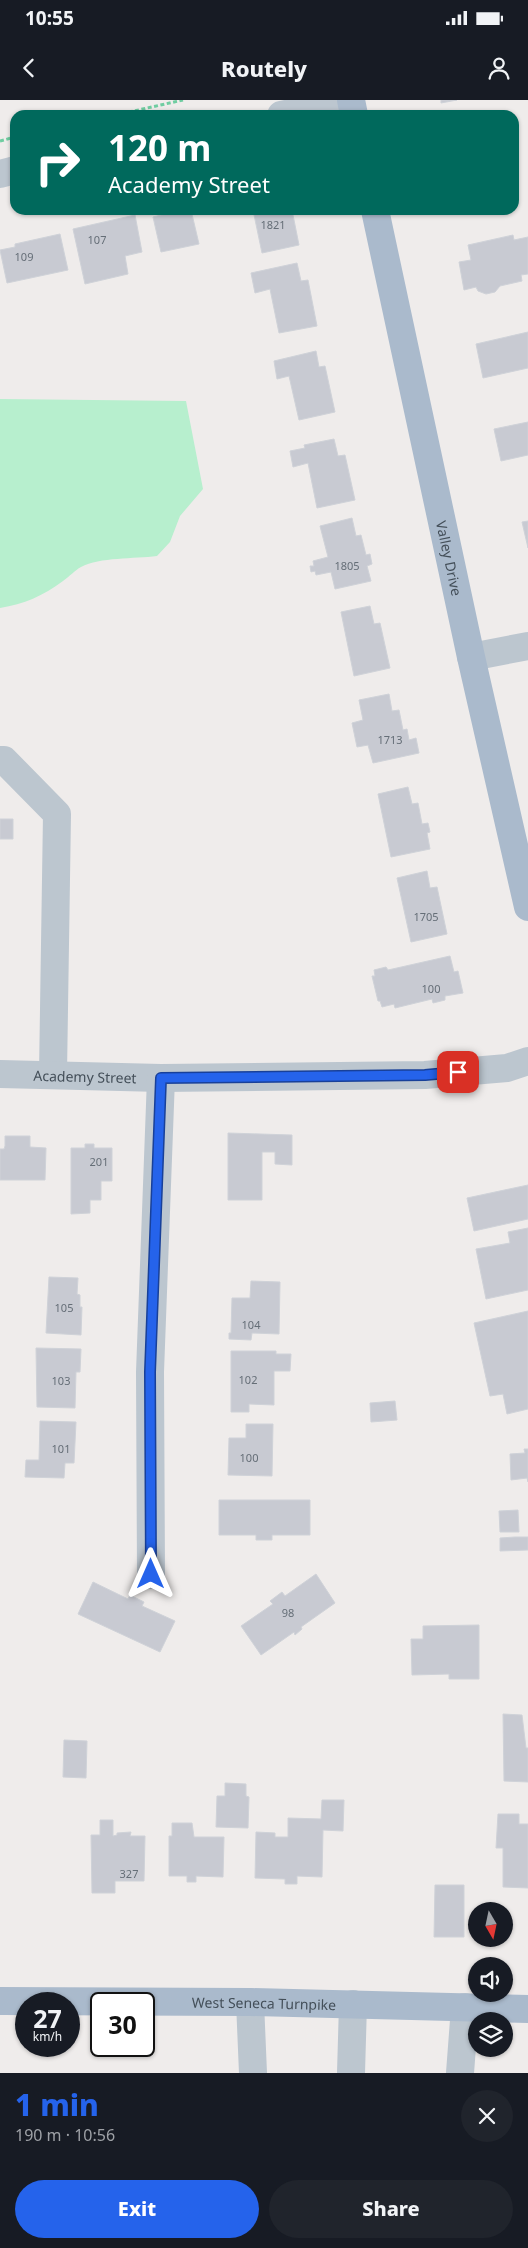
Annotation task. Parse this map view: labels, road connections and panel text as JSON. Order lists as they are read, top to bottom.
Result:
{
  "streets": {
    "main road": ["Valley Drive", "West Seneca Turnpike"],
    "street": ["Academy Street"]
  },
  "house_numbers": [
    "1821",
    "107",
    "109",
    "1805",
    "1713",
    "1705",
    "100",
    "201",
    "105",
    "104",
    "102",
    "103",
    "101",
    "100",
    "98",
    "327"
  ],
  "north": "bottom",
  "page": {
    "status": "10:55",
    "header": "Routely",
    "turn": ["120 m", "Academy Street"],
    "speed": "27 km/h",
    "limit": "30",
    "heading": ["1 min", "190 m · 10:56"],
    "buttons": ["Exit", "Share"]
  }
}
